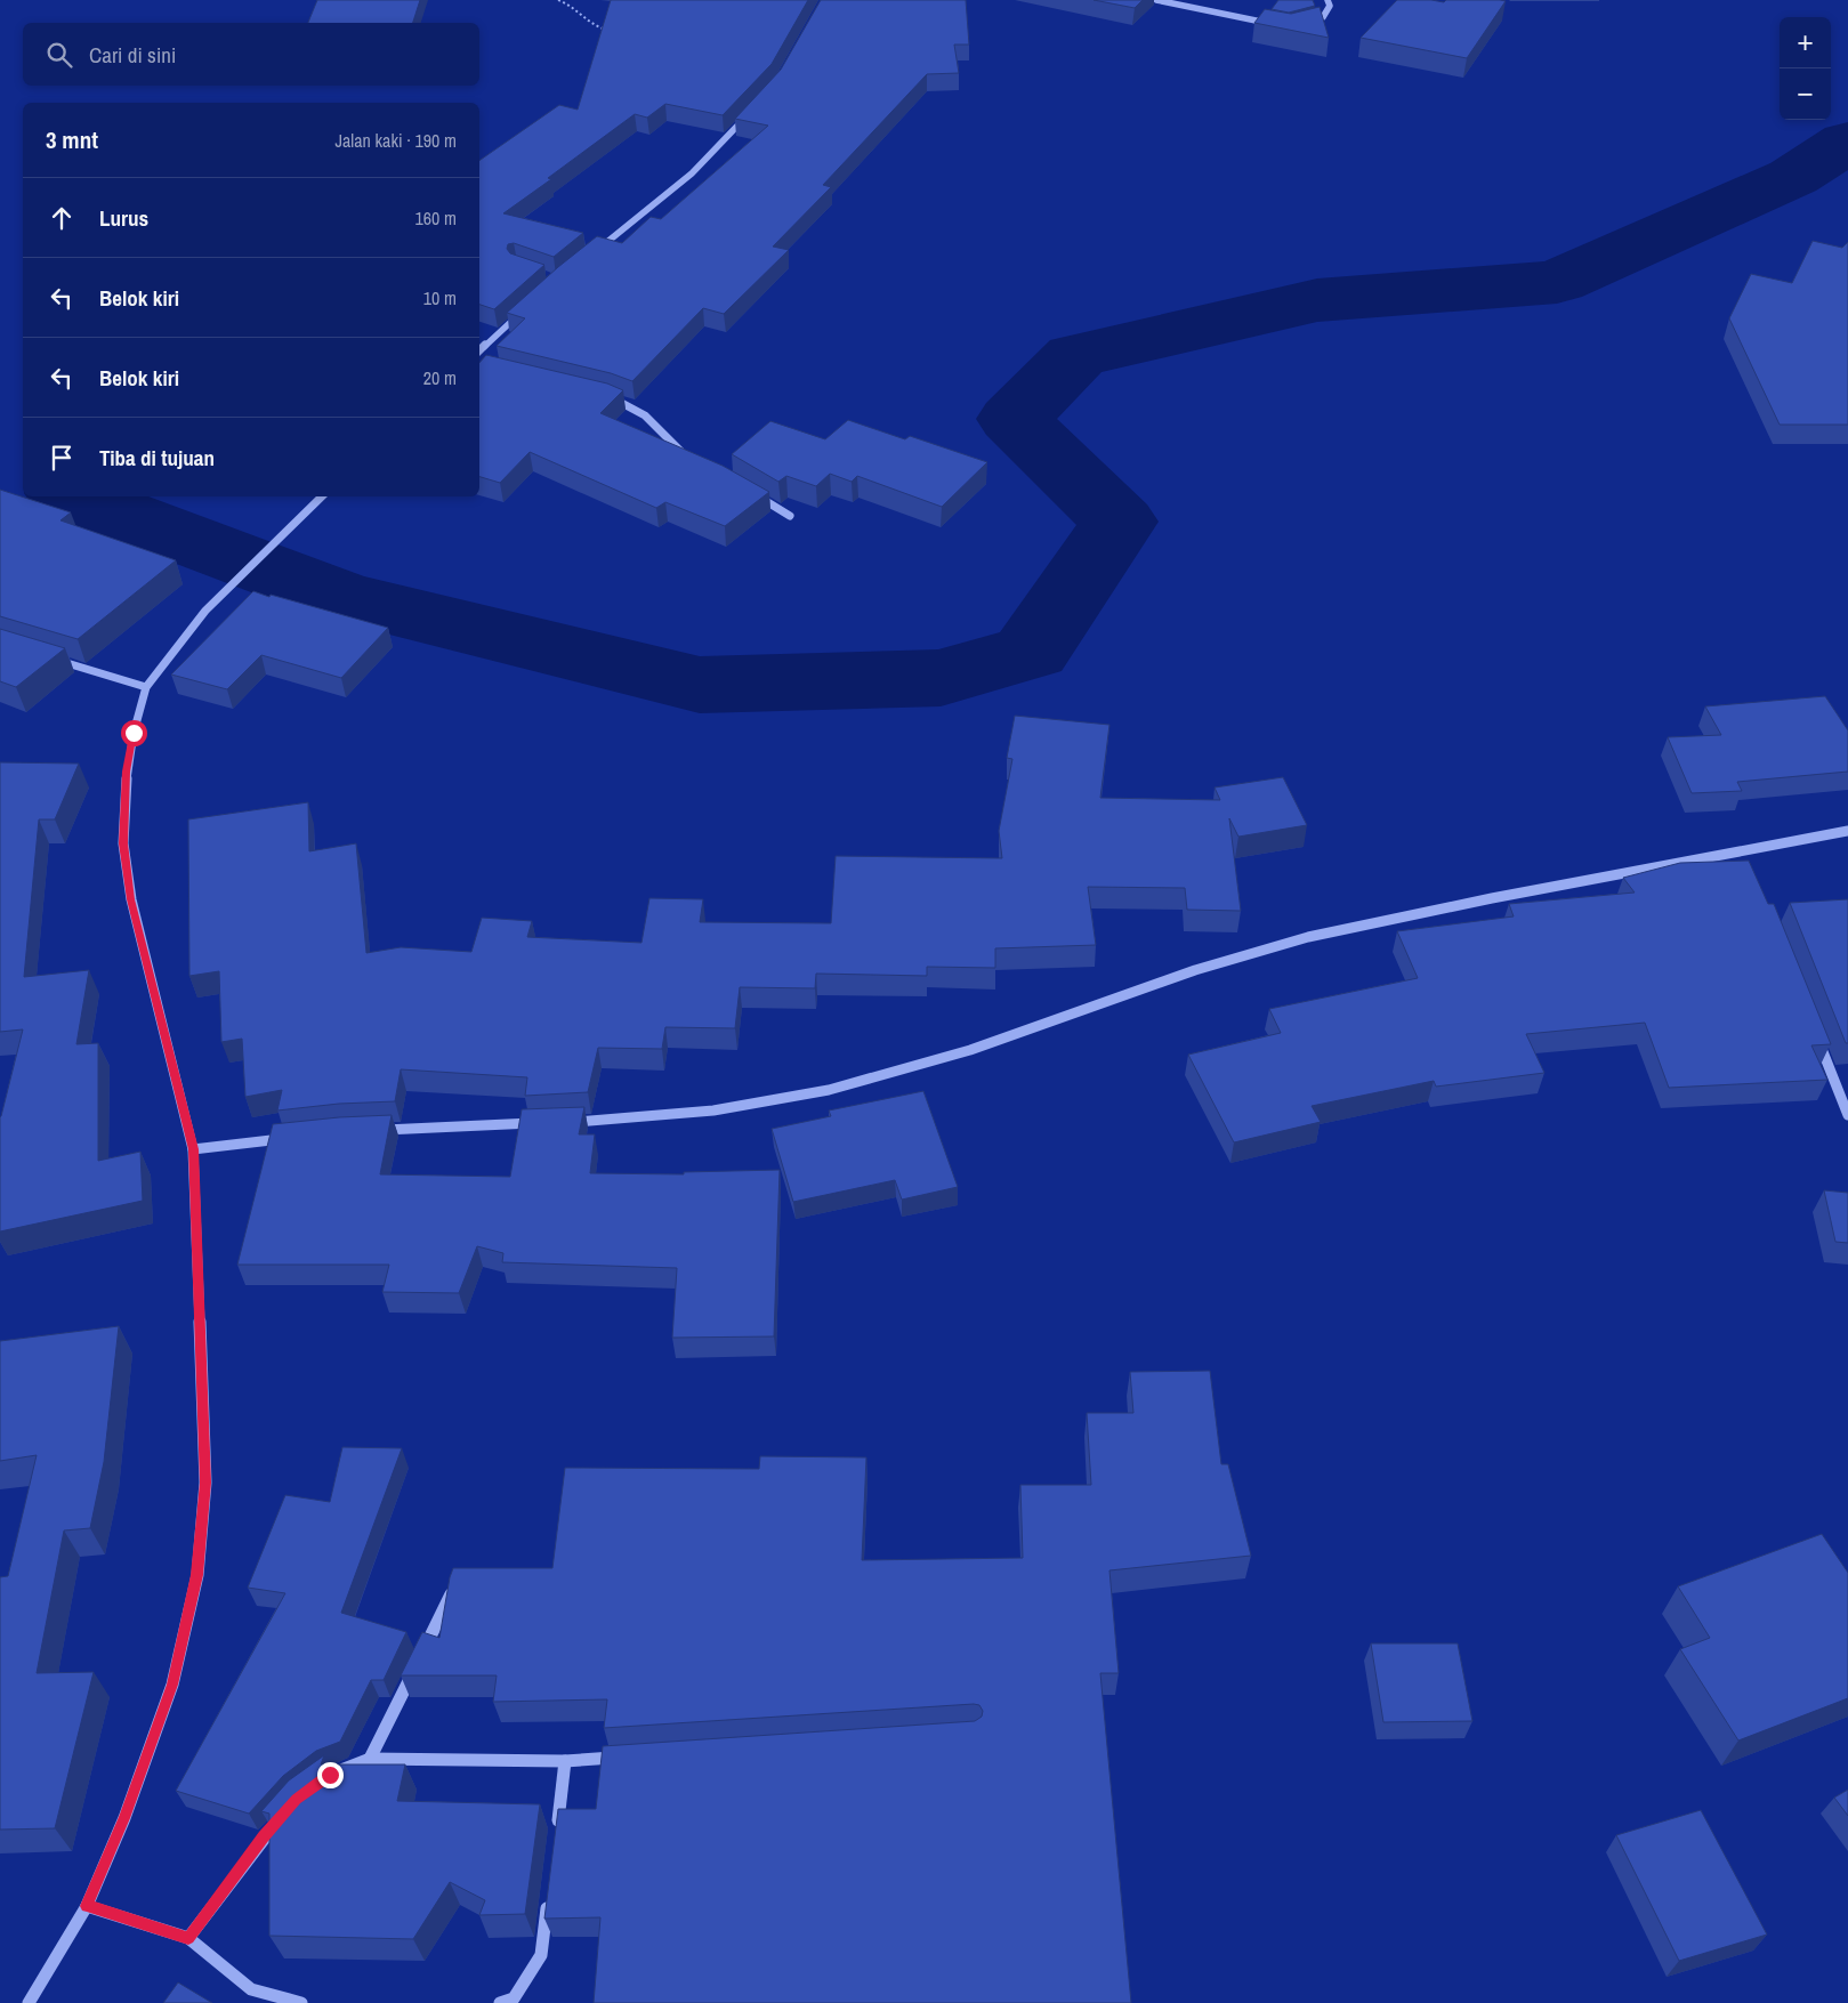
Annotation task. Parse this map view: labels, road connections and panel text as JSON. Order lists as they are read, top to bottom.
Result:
{
  "page": {
    "map_buttons": ["+", "−"],
    "search": "Cari di sini",
    "heading": ["3 mnt", "Jalan kaki · 190 m"],
    "list": [
      ["Lurus", "160 m"],
      ["Belok kiri", "10 m"],
      ["Belok kiri", "20 m"],
      "Tiba di tujuan"
    ]
  }
}
